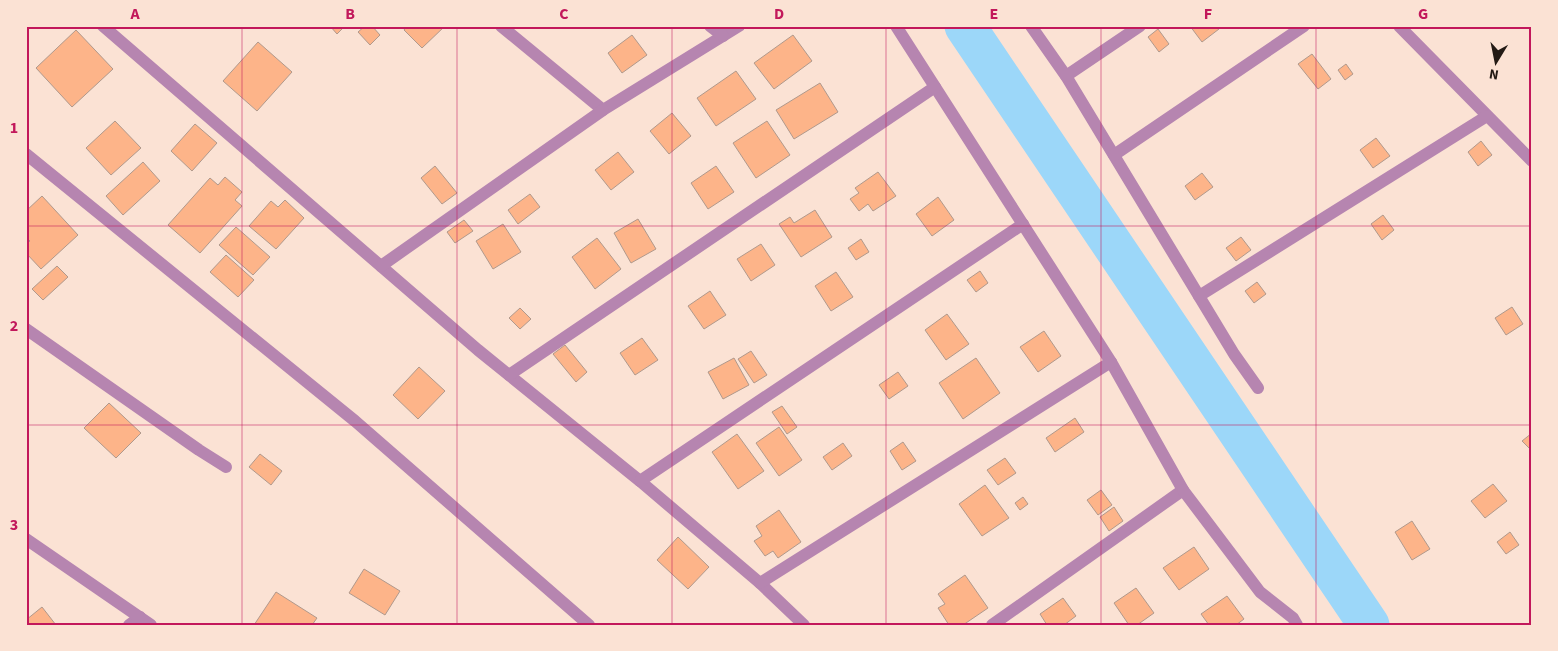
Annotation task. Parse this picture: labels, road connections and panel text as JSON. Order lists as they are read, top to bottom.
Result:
{
  "north": "bottom",
  "grid": {
    "columns": [
      "A",
      "B",
      "C",
      "D",
      "E",
      "F",
      "G"
    ],
    "rows": ["1", "2", "3"]
  }
}
